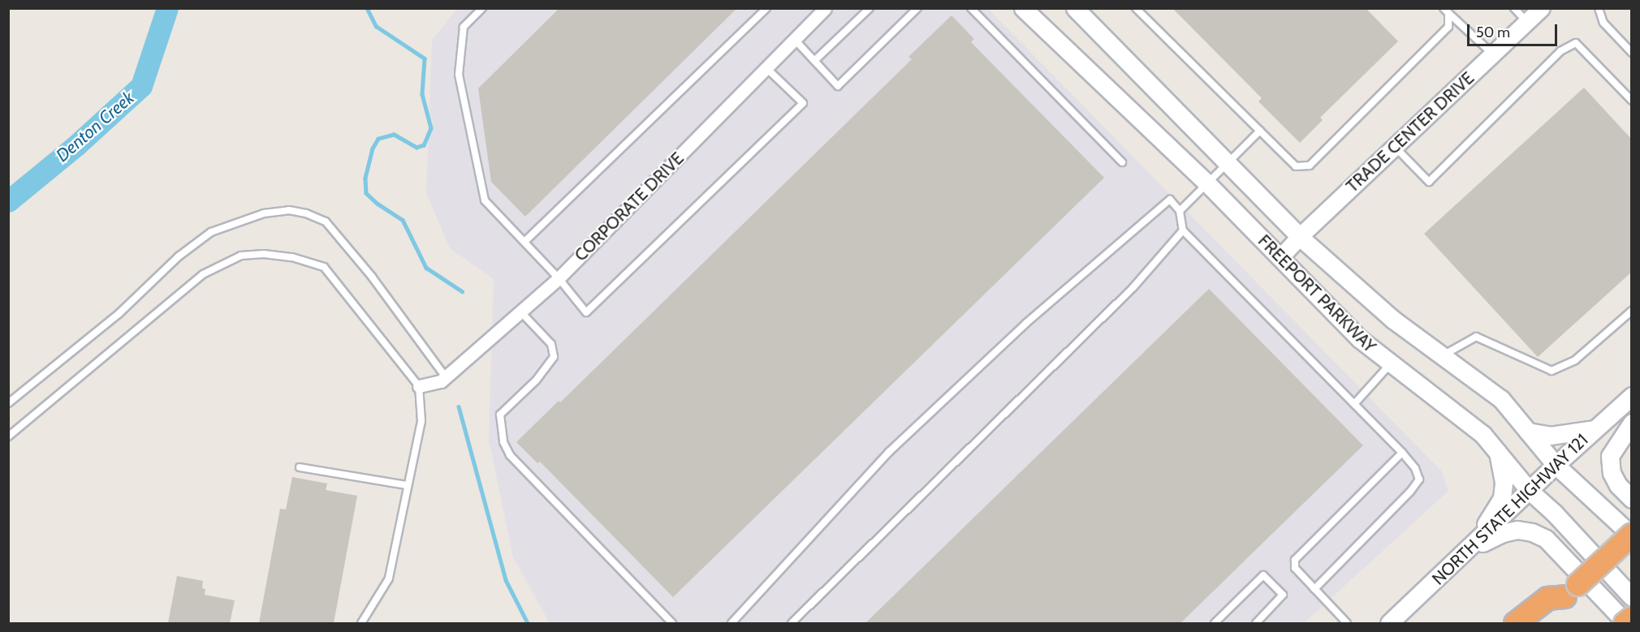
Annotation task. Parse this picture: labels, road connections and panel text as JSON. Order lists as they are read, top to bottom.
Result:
{
  "streets": {
    "main road": ["FREEPORT PARKWAY", "NORTH STATE HIGHWAY 121"],
    "street": ["TRADE CENTER DRIVE", "CORPORATE DRIVE"]
  },
  "crossings": [
    ["TRADE CENTER DRIVE", "FREEPORT PARKWAY"],
    ["FREEPORT PARKWAY", "NORTH STATE HIGHWAY 121"]
  ],
  "water": ["Denton Creek"],
  "scale_bar": "50 m"
}
